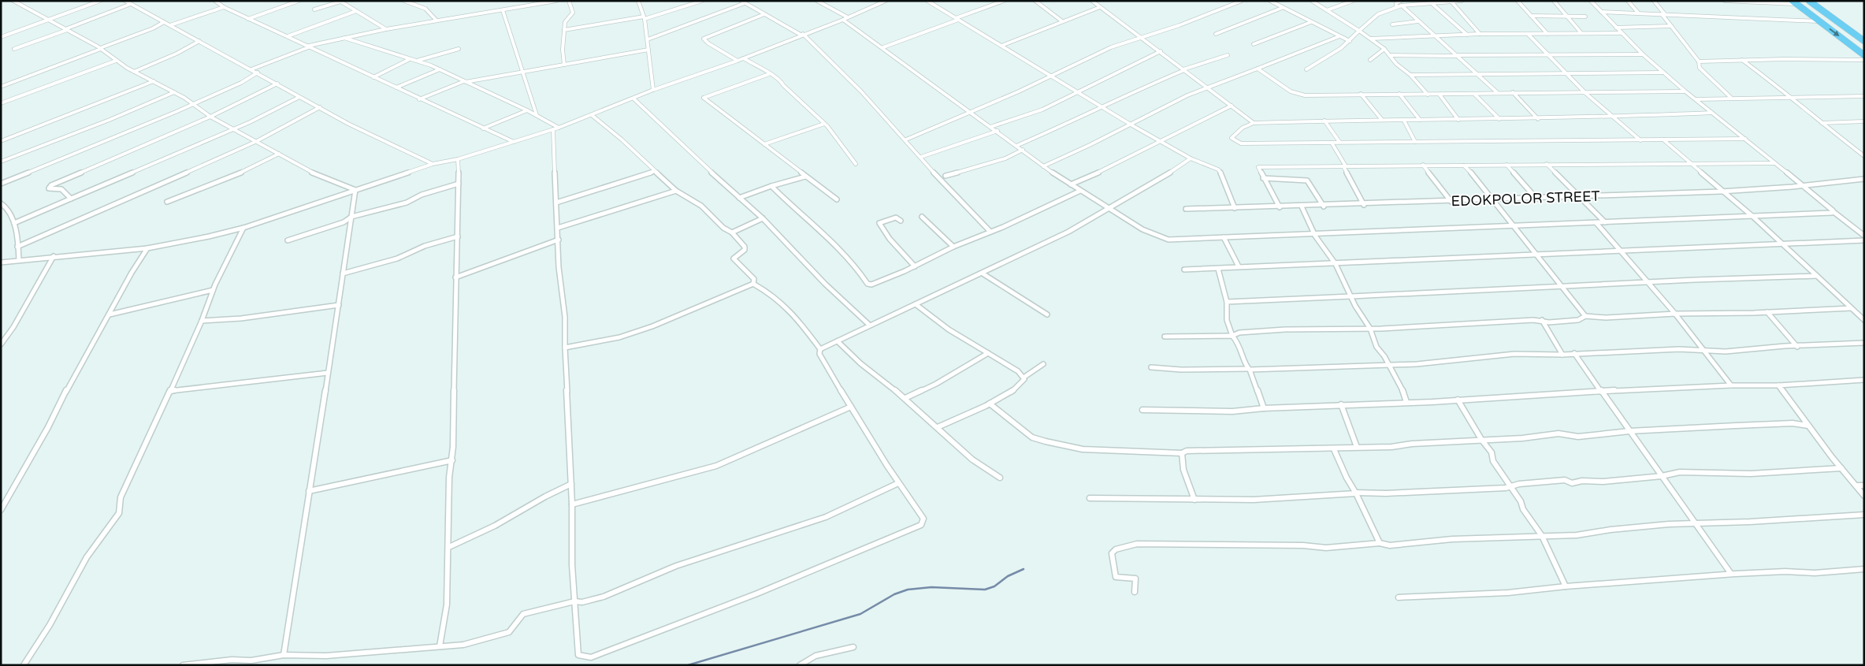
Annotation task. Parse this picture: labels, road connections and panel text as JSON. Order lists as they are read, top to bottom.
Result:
{
  "streets": {
    "street": ["EDOKPOLOR STREET"]
  }
}
